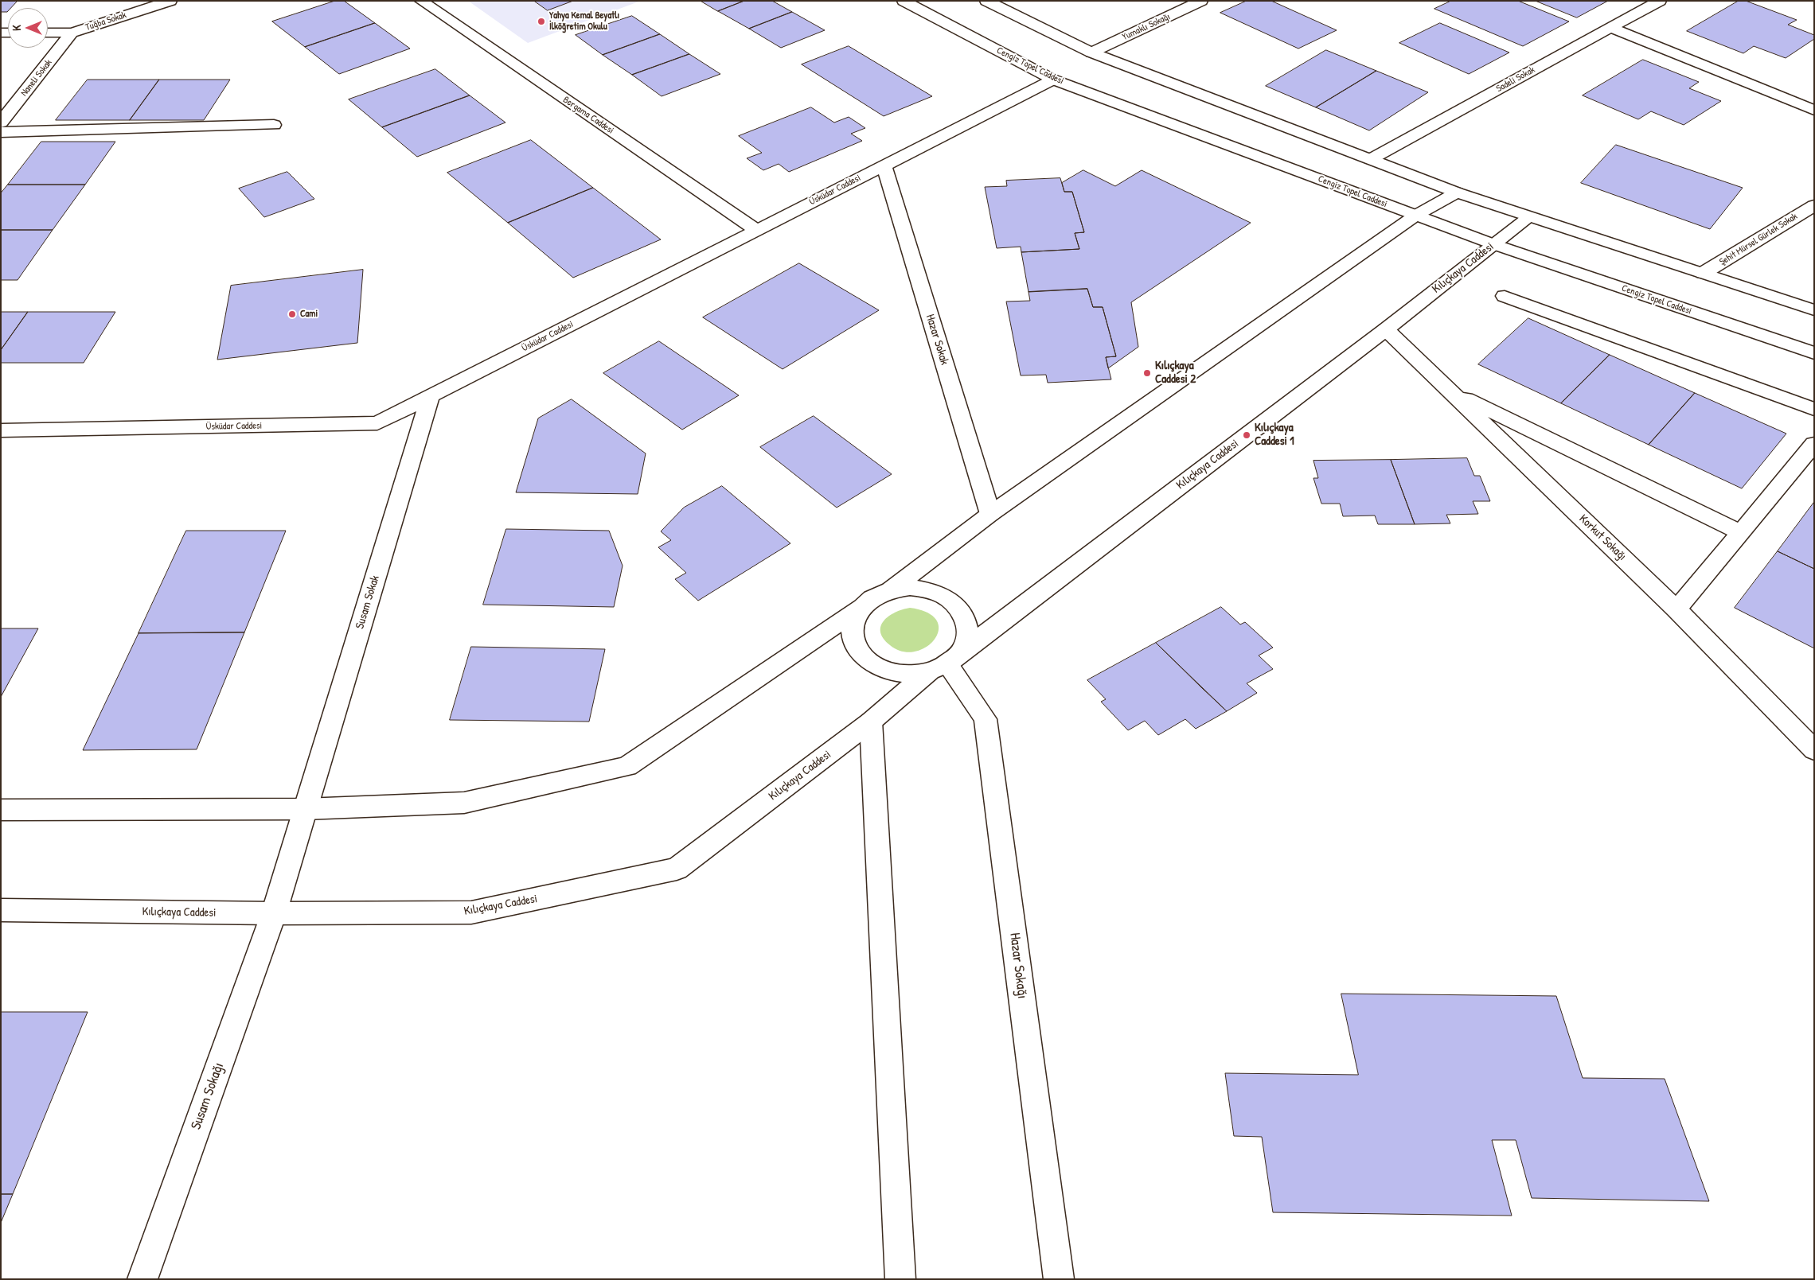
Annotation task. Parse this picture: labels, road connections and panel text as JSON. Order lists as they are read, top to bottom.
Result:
{
  "streets": {
    "street": [
      "Tuğba Sokak",
      "Yumaklı Sokağı",
      "Cengiz Topel Caddesi",
      "Naneli Sokak",
      "Sadeli Sokak",
      "Bergama Caddesi",
      "Üsküdar Caddesi",
      "Şehit Mürsel Gürlek Sokak",
      "Kılıçkaya Caddesi",
      "Hazar Sokak",
      "Korkut Sokağı",
      "Susam Sokak",
      "Hazar Sokağı",
      "Susam Sokağı"
    ]
  },
  "crossings": [
    ["Tuğba Sokak", "Naneli Sokak"],
    ["Cengiz Topel Caddesi", "Üsküdar Caddesi"],
    ["Cengiz Topel Caddesi", "Kılıçkaya Caddesi"],
    ["Bergama Caddesi", "Üsküdar Caddesi"],
    ["Üsküdar Caddesi", "Hazar Sokak"],
    ["Üsküdar Caddesi", "Susam Sokak"],
    ["Kılıçkaya Caddesi", "Korkut Sokağı"],
    ["Kılıçkaya Caddesi", "Susam Sokak"],
    ["Kılıçkaya Caddesi", "Hazar Sokağı"],
    ["Kılıçkaya Caddesi", "Susam Sokağı"],
    ["Susam Sokak", "Susam Sokağı"]
  ],
  "places": [
    "Yahya Kemal Beyatlı İlköğretim Okulu",
    "Cami",
    "Kılıçkaya Caddesi 2",
    "Kılıçkaya Caddesi 1"
  ],
  "north": "left"
}
